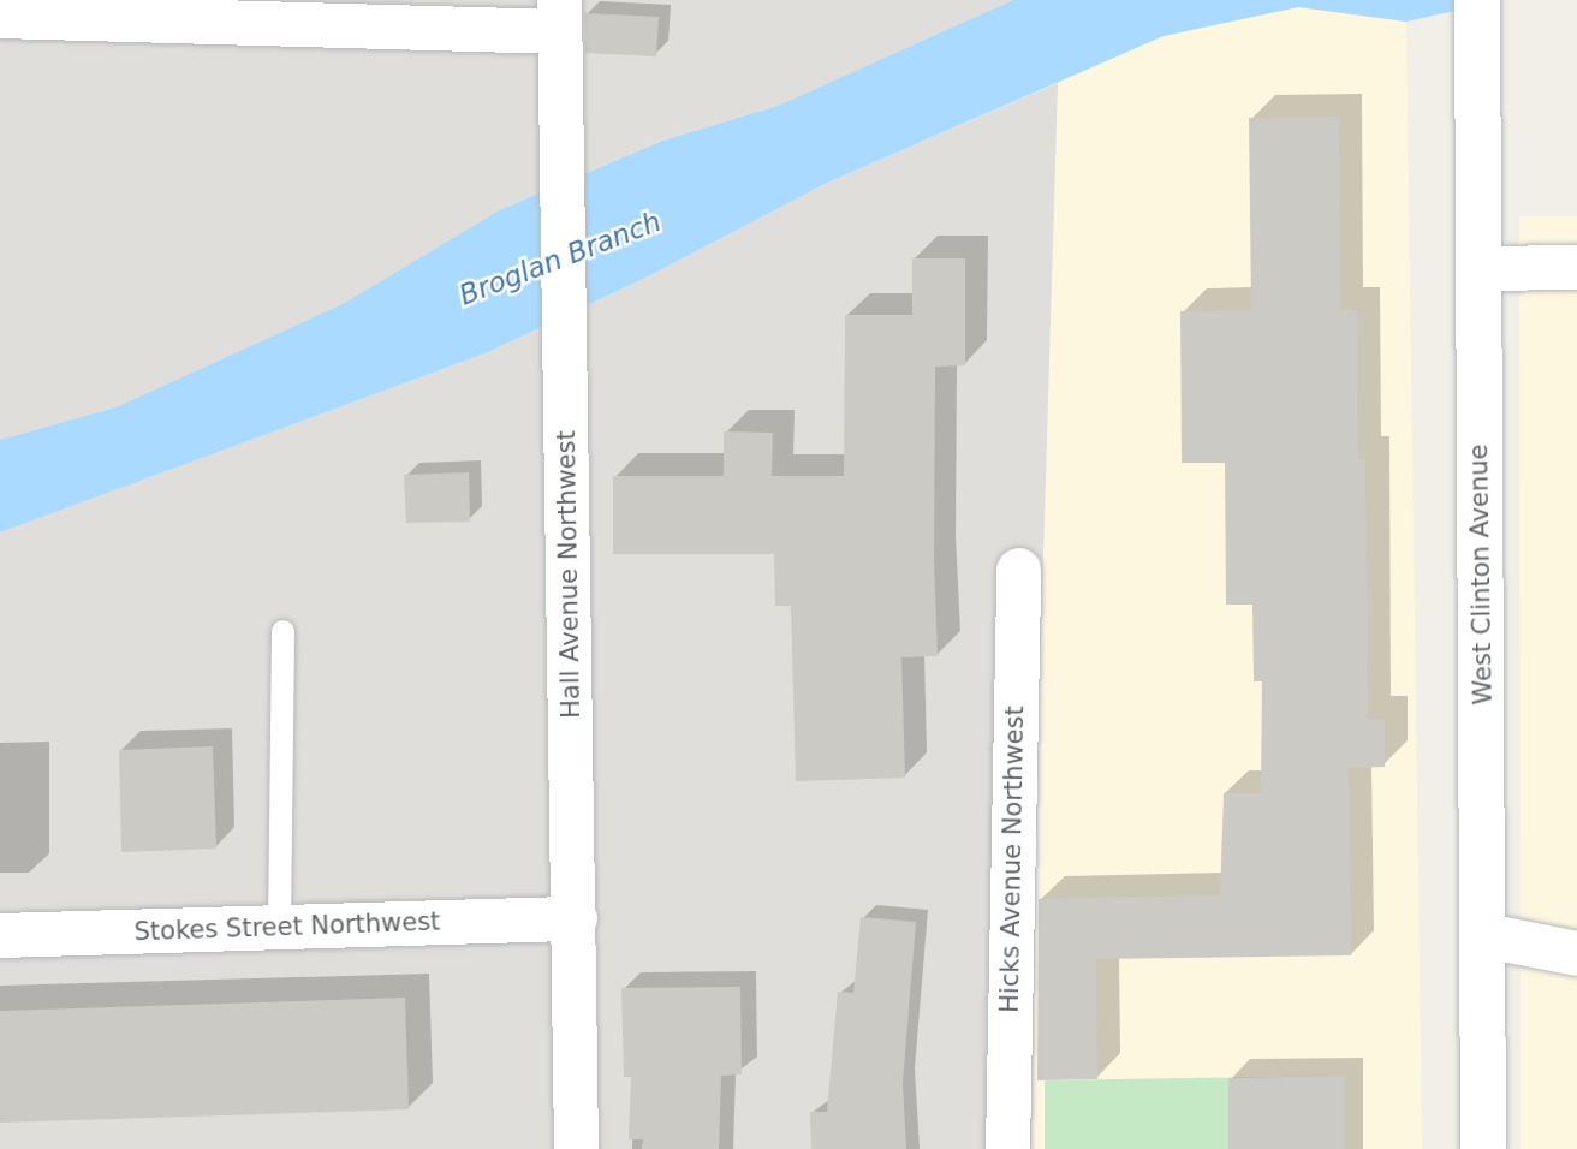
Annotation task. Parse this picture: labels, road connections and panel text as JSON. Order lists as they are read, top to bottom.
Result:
{
  "streets": {
    "street": [
      "Hall Avenue Northwest",
      "West Clinton Avenue",
      "Hicks Avenue Northwest",
      "Stokes Street Northwest"
    ]
  },
  "crossings": [
    ["Hall Avenue Northwest", "Stokes Street Northwest"]
  ],
  "water": ["Broglan Branch"]
}
